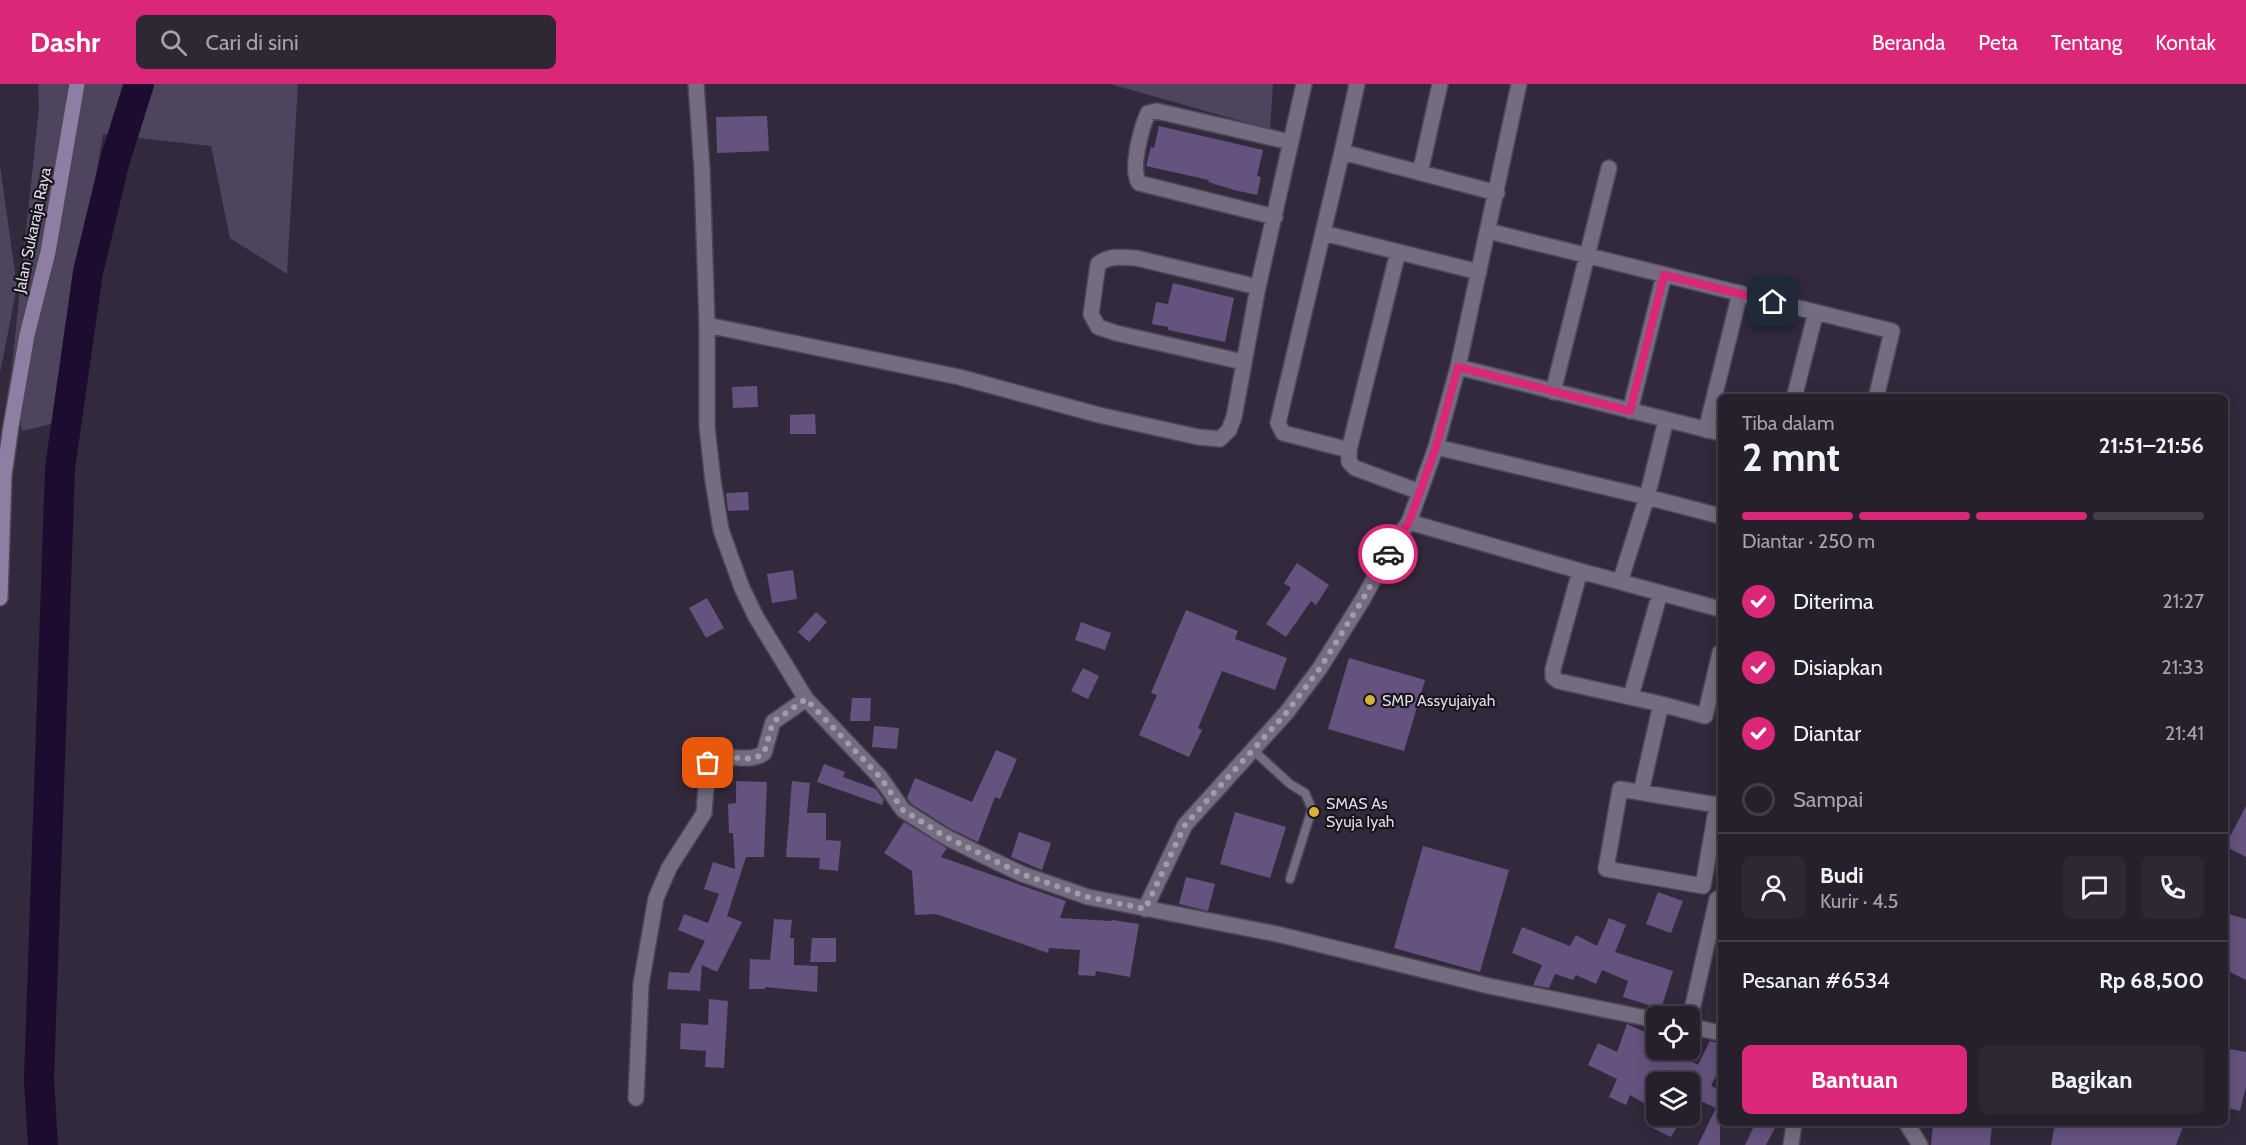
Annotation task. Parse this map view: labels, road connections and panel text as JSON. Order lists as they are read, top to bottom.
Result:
{
  "streets": {
    "street": ["Jalan Sukaraja Raya"]
  },
  "places": ["SMP Assyujaiyah", "SMAS As Syuja Iyah"],
  "page": {
    "header": "Dashr",
    "search": "Cari di sini",
    "nav": [
      "Beranda",
      "Peta",
      "Tentang",
      "Kontak"
    ],
    "heading": ["2 mnt", "Tiba dalam", "21:51–21:56"],
    "panel": [
      "Budi",
      "Kurir · 4.5",
      "Pesanan #6534",
      "Rp 68,500"
    ],
    "bar": "Diantar · 250 m",
    "list": [
      ["Diterima", "21:27"],
      ["Disiapkan", "21:33"],
      ["Diantar", "21:41"],
      "Sampai"
    ],
    "buttons": ["Bantuan", "Bagikan"]
  }
}
